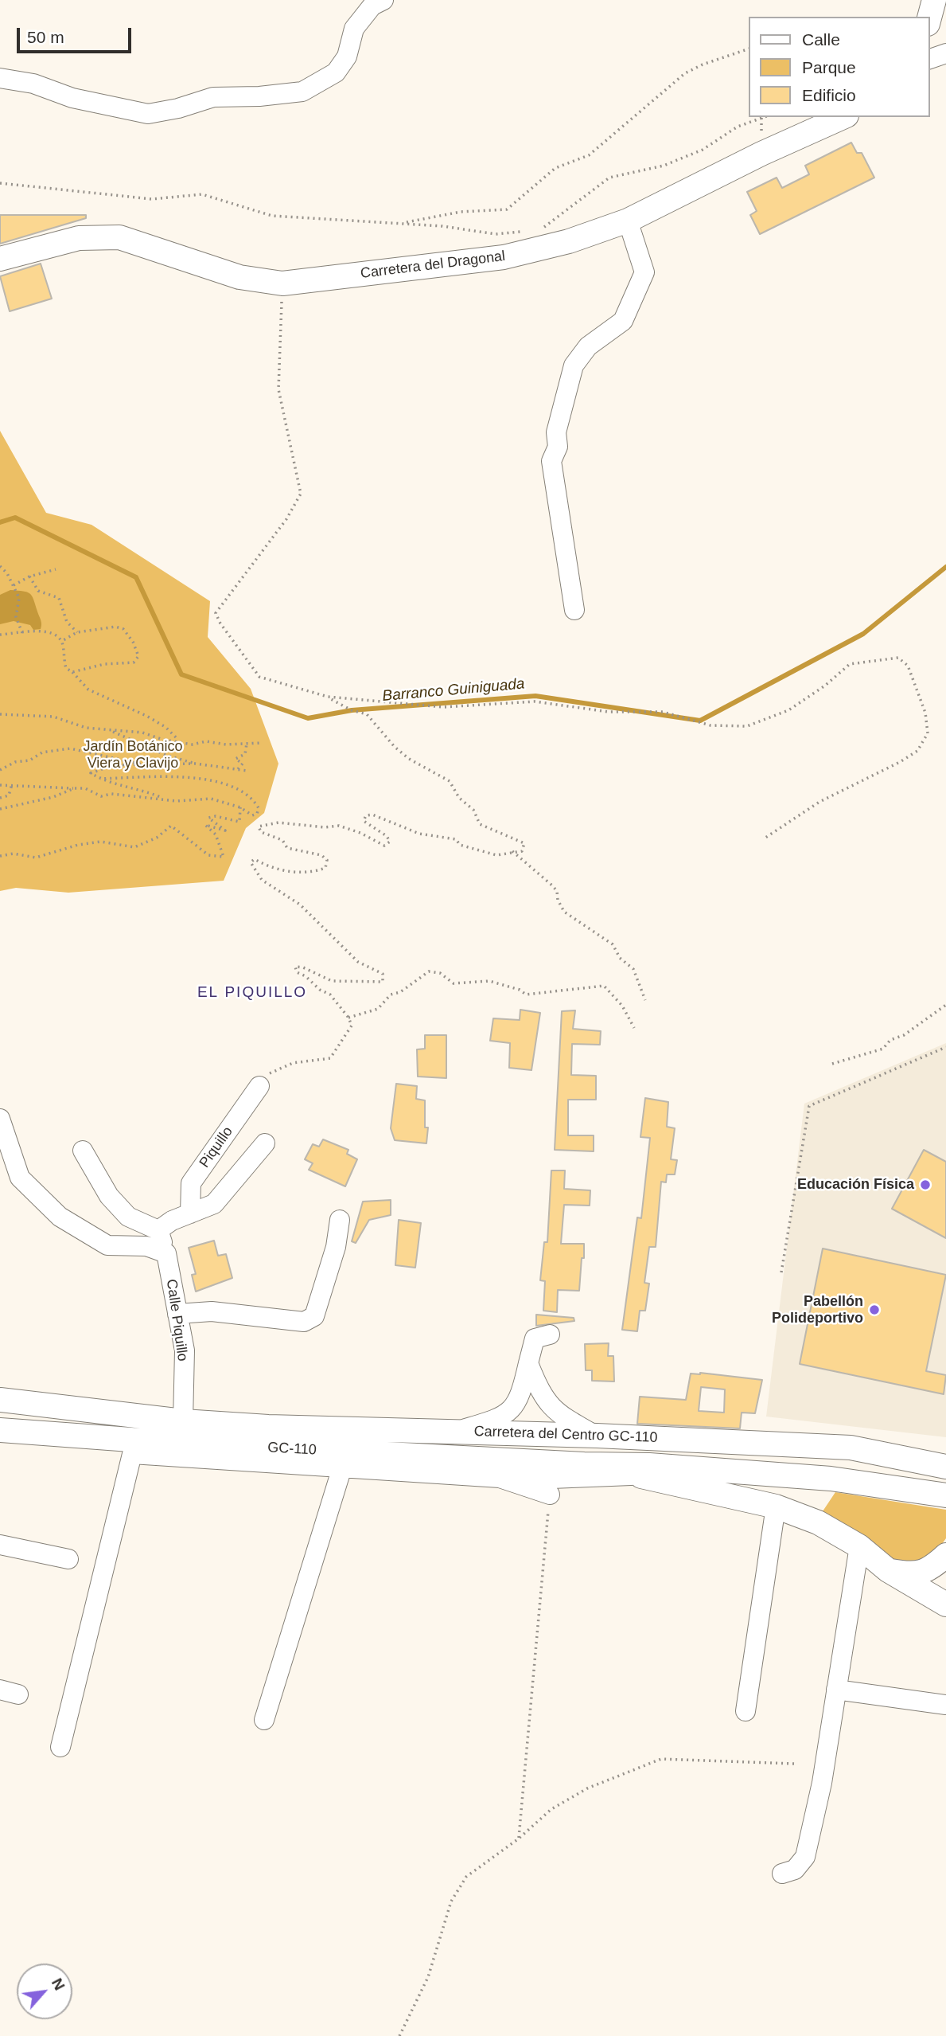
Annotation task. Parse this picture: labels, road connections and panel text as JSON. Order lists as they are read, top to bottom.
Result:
{
  "streets": {
    "main road": ["Carretera del Dragonal", "Carretera del Centro GC-110", "GC-110"],
    "street": ["Piquillo", "Calle Piquillo"]
  },
  "crossings": [
    ["Calle Piquillo", "Carretera del Centro GC-110"],
    ["Calle Piquillo", "GC-110"],
    ["Carretera del Centro GC-110", "GC-110"]
  ],
  "districts": ["EL PIQUILLO"],
  "water": ["Barranco Guiniguada"],
  "parks": ["Jardín Botánico Viera y Clavijo"],
  "places": ["Educación Física", "Pabellón Polideportivo"],
  "legend": ["Calle", "Parque", "Edificio"],
  "scale_bar": "50 m",
  "north": "top right"
}
